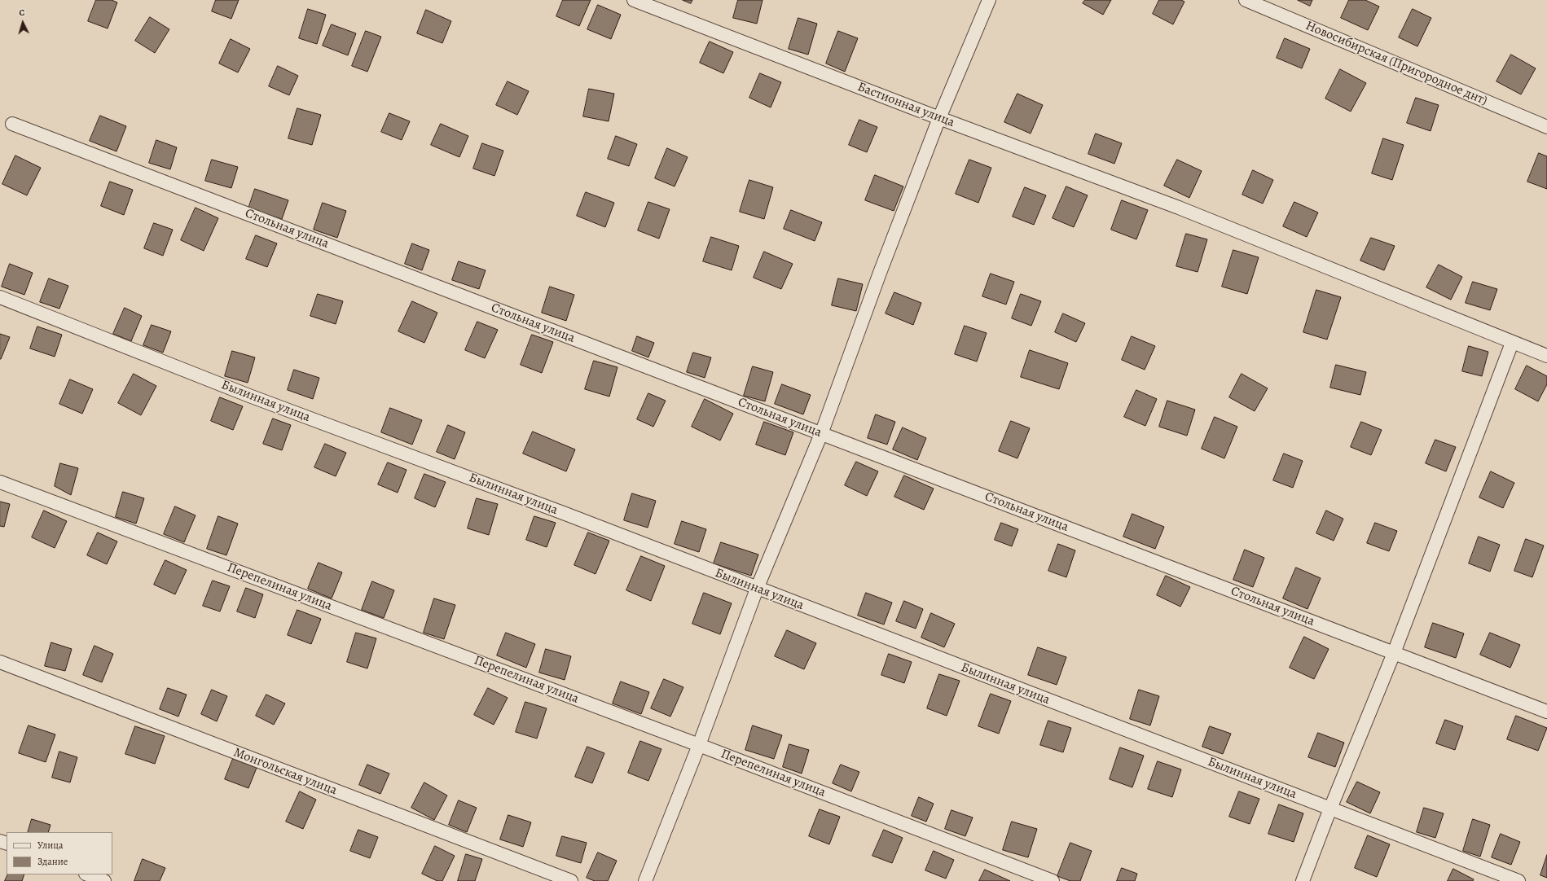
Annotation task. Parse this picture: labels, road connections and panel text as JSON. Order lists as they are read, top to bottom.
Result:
{
  "streets": {
    "street": [
      "Новосибирская (Пригородное днт)",
      "Бастионная улица",
      "Стольная улица",
      "Былинная улица",
      "Перепелиная улица",
      "Монгольская улица"
    ]
  },
  "legend": ["Улица", "Здание"],
  "north": "top"
}
